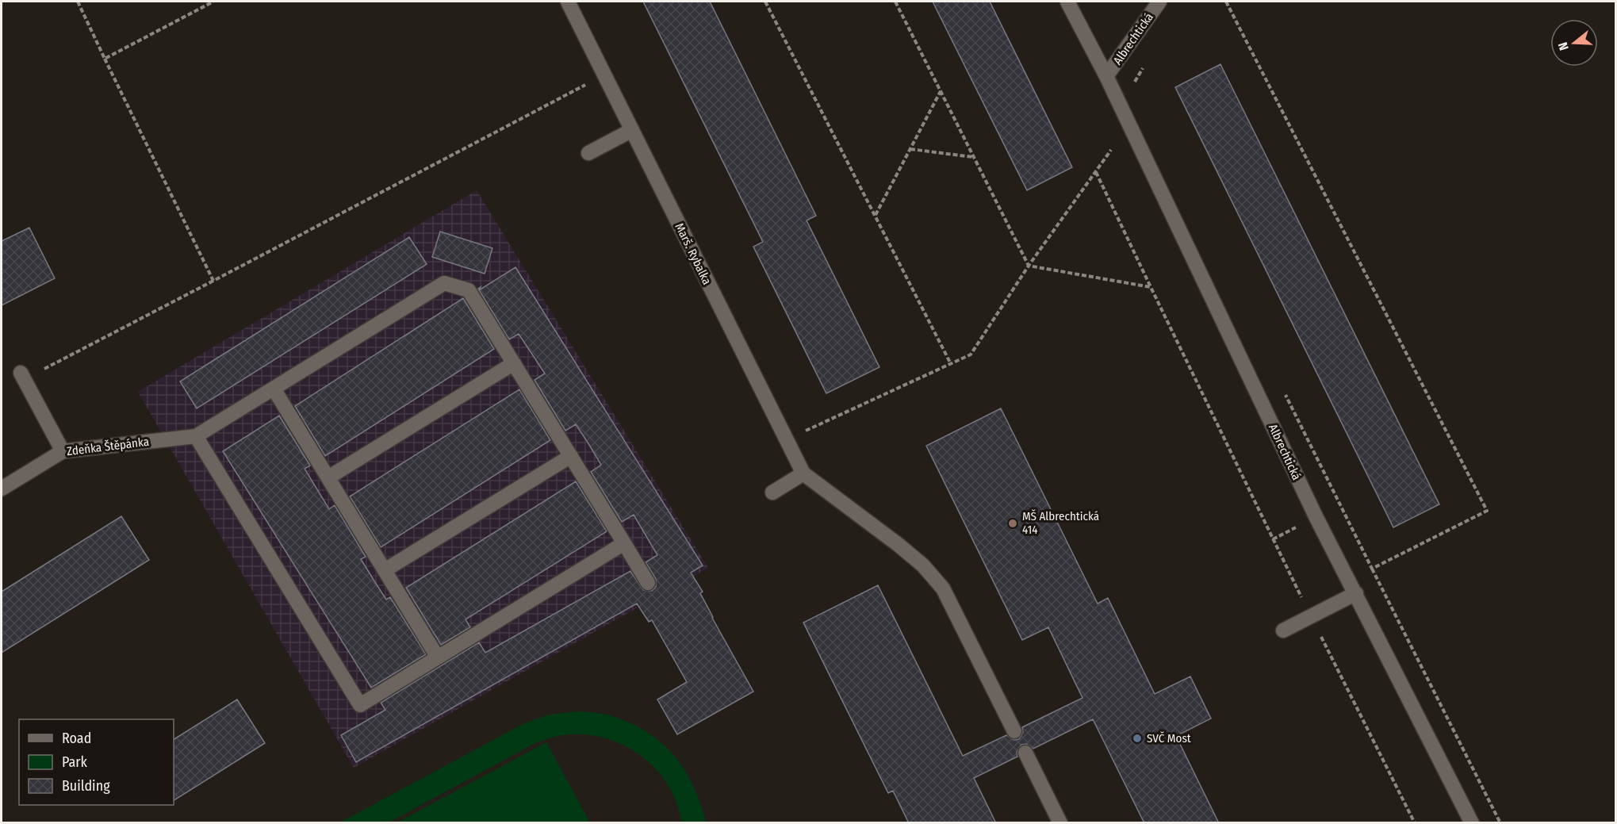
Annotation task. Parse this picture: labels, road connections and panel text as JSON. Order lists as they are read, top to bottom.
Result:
{
  "streets": {
    "street": ["Albrechtická", "Marš. Rybalka", "Zdeňka Štěpánka"]
  },
  "places": ["MŠ Albrechtická 414", "SVČ Most"],
  "legend": ["Road", "Park", "Building"],
  "north": "left"
}
